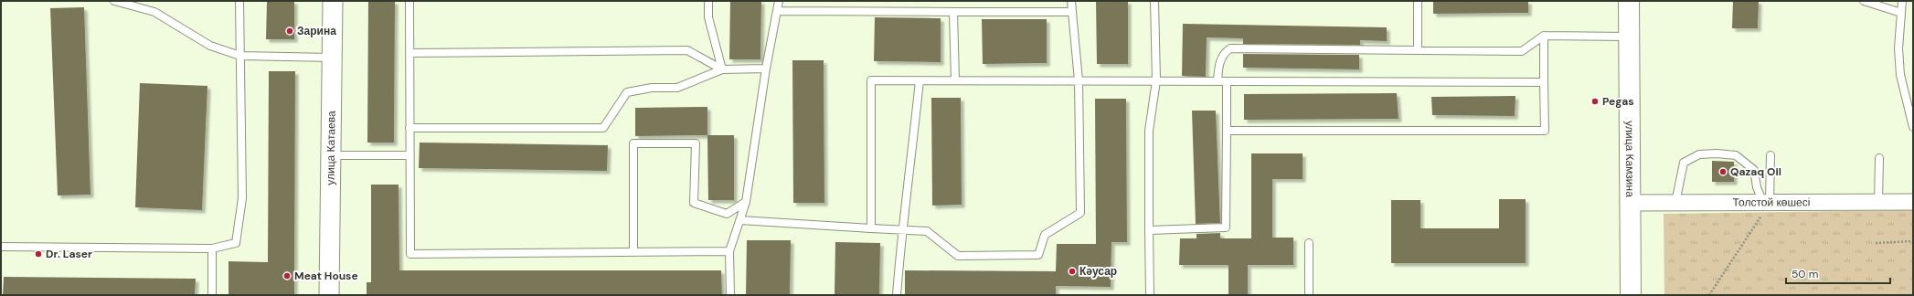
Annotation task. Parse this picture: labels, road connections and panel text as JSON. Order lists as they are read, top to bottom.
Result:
{
  "streets": {
    "main road": ["улица Камзина"],
    "street": ["улица Катаева", "Толстой көшесі"]
  },
  "crossings": [
    ["улица Камзина", "Толстой көшесі"]
  ],
  "places": [
    "Зарина",
    "Pegas",
    "Qazaq Oil",
    "Dr. Laser",
    "Кәусар",
    "Meat House"
  ],
  "scale_bar": "50 m"
}
